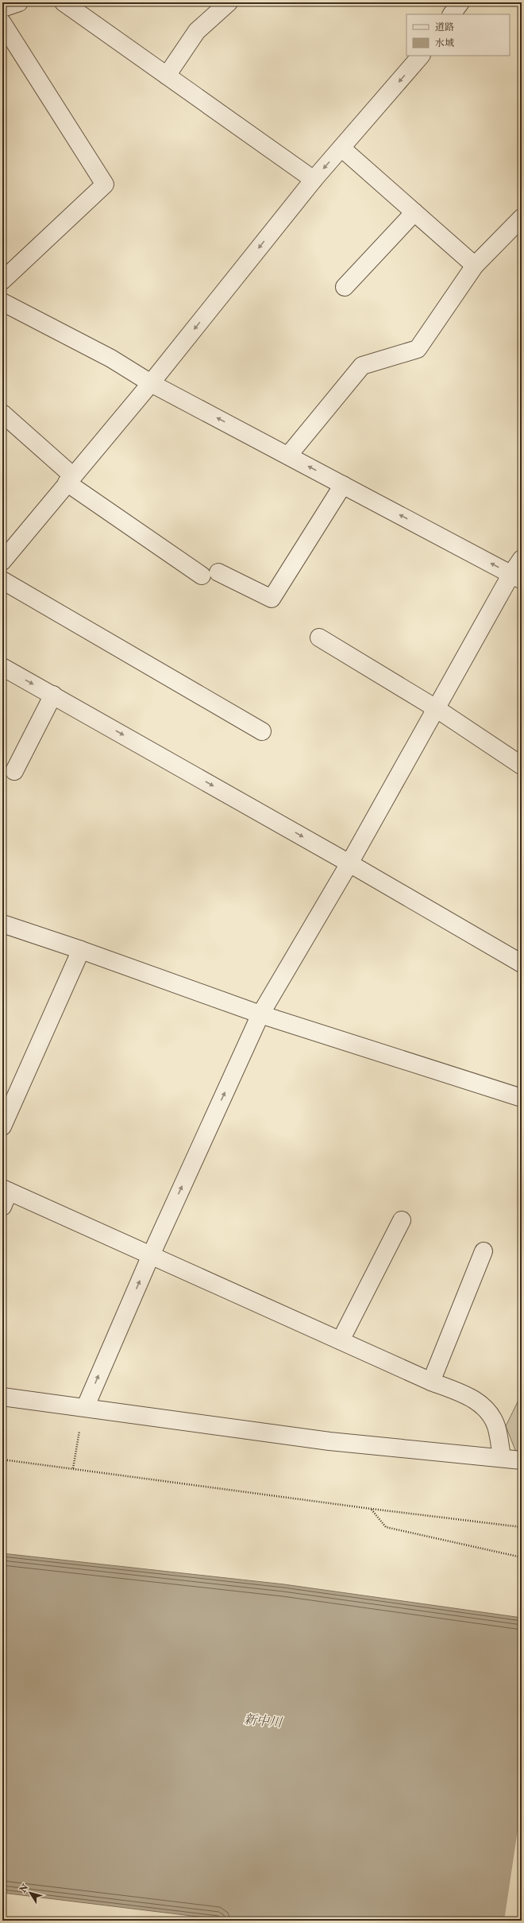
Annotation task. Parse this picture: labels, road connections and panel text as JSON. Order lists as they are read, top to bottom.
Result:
{
  "water": ["新中川"],
  "legend": ["道路", "水域"],
  "north": "top left"
}
